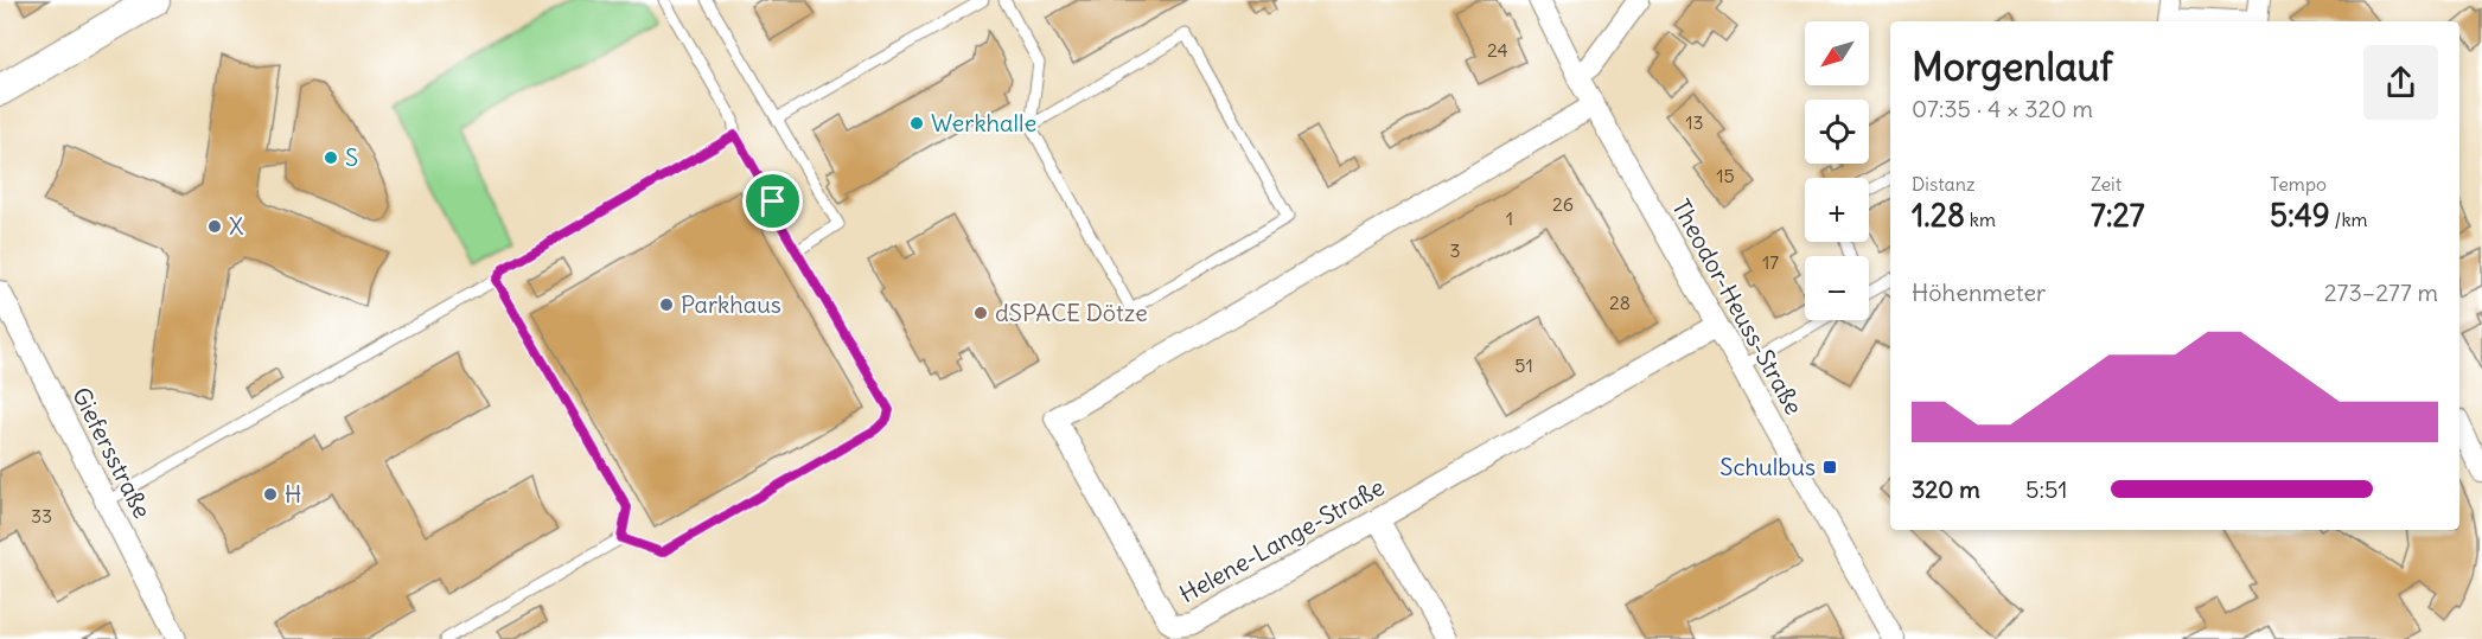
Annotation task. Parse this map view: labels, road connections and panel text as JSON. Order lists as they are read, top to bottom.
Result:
{
  "streets": {
    "street": ["Theodor-Heuss-Straße", "Giefersstraße", "Helene-Lange-Straße"]
  },
  "crossings": [
    ["Theodor-Heuss-Straße", "Helene-Lange-Straße"]
  ],
  "places": {
    "other": [
      "Werkhalle",
      "S",
      "X",
      "Parkhaus",
      "dSPACE Dötze",
      "H"
    ],
    "transit": ["Schulbus"]
  },
  "house_numbers": [
    "24",
    "13",
    "15",
    "26",
    "1",
    "3",
    "17",
    "28",
    "51",
    "33"
  ],
  "north": "bottom left",
  "page": {
    "map_buttons": ["+", "−"],
    "heading": ["Morgenlauf", "07:35 · 4 × 320 m"],
    "stats": [
      ["Distanz", "1.28 km"],
      ["Zeit", "7:27"],
      ["Tempo", "5:49 /km"]
    ],
    "chart": ["Höhenmeter", "273–277 m"],
    "list": [
      {
        "name": "320 m",
        "note": "5:51"
      }
    ]
  }
}
